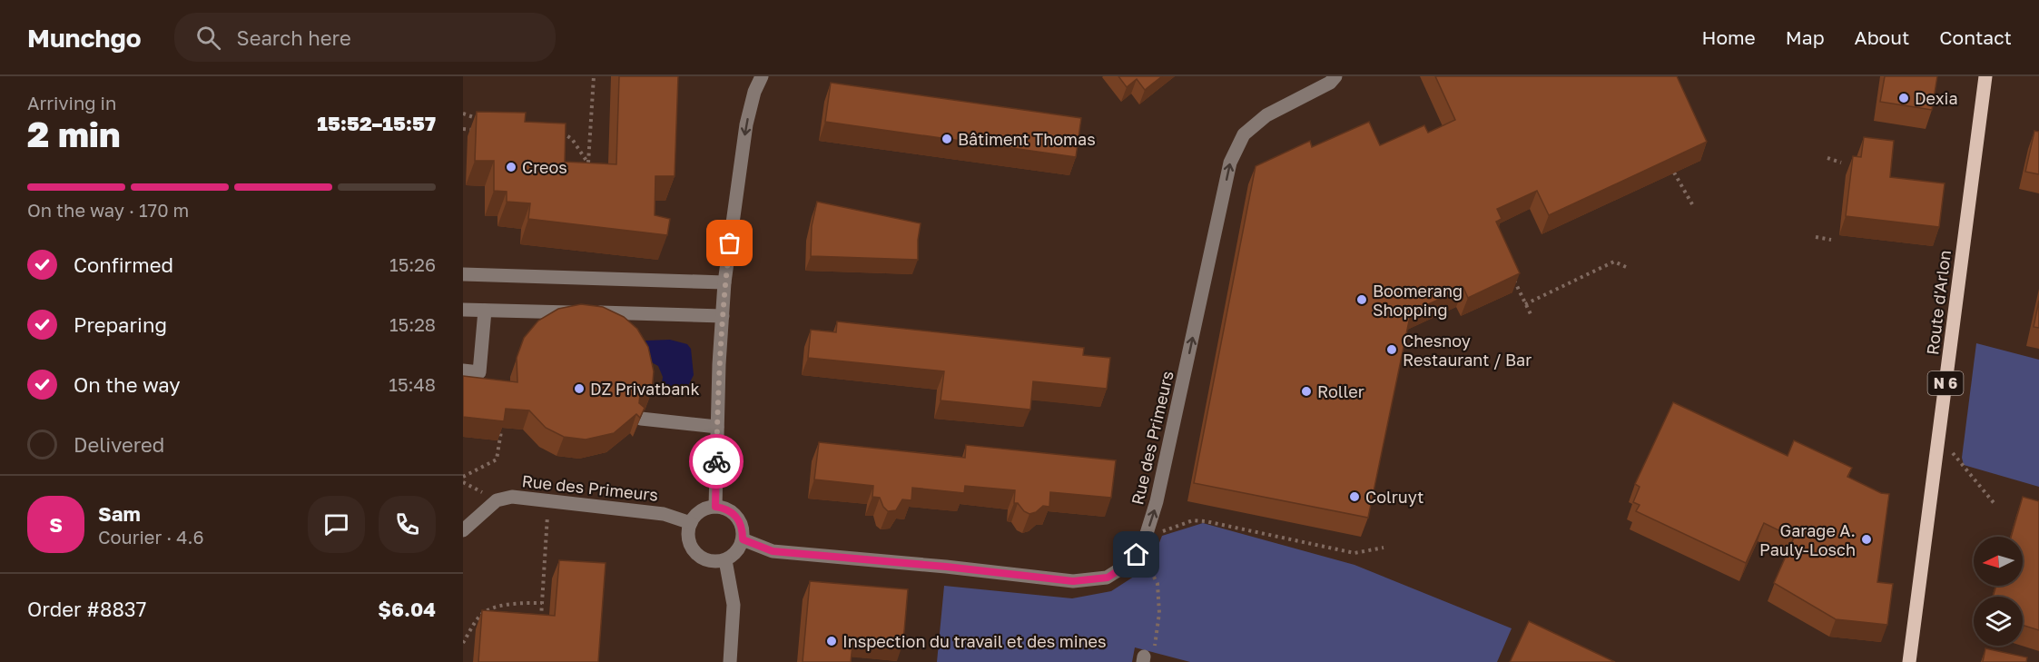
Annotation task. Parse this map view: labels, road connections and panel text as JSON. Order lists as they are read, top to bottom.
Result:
{
  "streets": {
    "main road": ["Route d'Arlon", "N 6"],
    "street": ["Rue des Primeurs"]
  },
  "one_way": ["Rue des Primeurs"],
  "places": [
    "Dexia",
    "Bâtiment Thomas",
    "Creos",
    "Boomerang Shopping",
    "Chesnoy Restaurant / Bar",
    "DZ Privatbank",
    "Roller",
    "Colruyt",
    "Garage A. Pauly-Losch",
    "Inspection du travail et des mines"
  ],
  "north": "left",
  "page": {
    "header": "Munchgo",
    "search": "Search here",
    "nav": [
      "Home",
      "Map",
      "About",
      "Contact"
    ],
    "heading": ["2 min", "Arriving in", "15:52–15:57"],
    "panel": [
      "Sam",
      "Courier · 4.6",
      "Order #8837",
      "$6.04"
    ],
    "bar": "On the way · 170 m",
    "list": [
      ["Confirmed", "15:26"],
      ["Preparing", "15:28"],
      ["On the way", "15:48"],
      "Delivered"
    ],
    "round": "S"
  }
}
